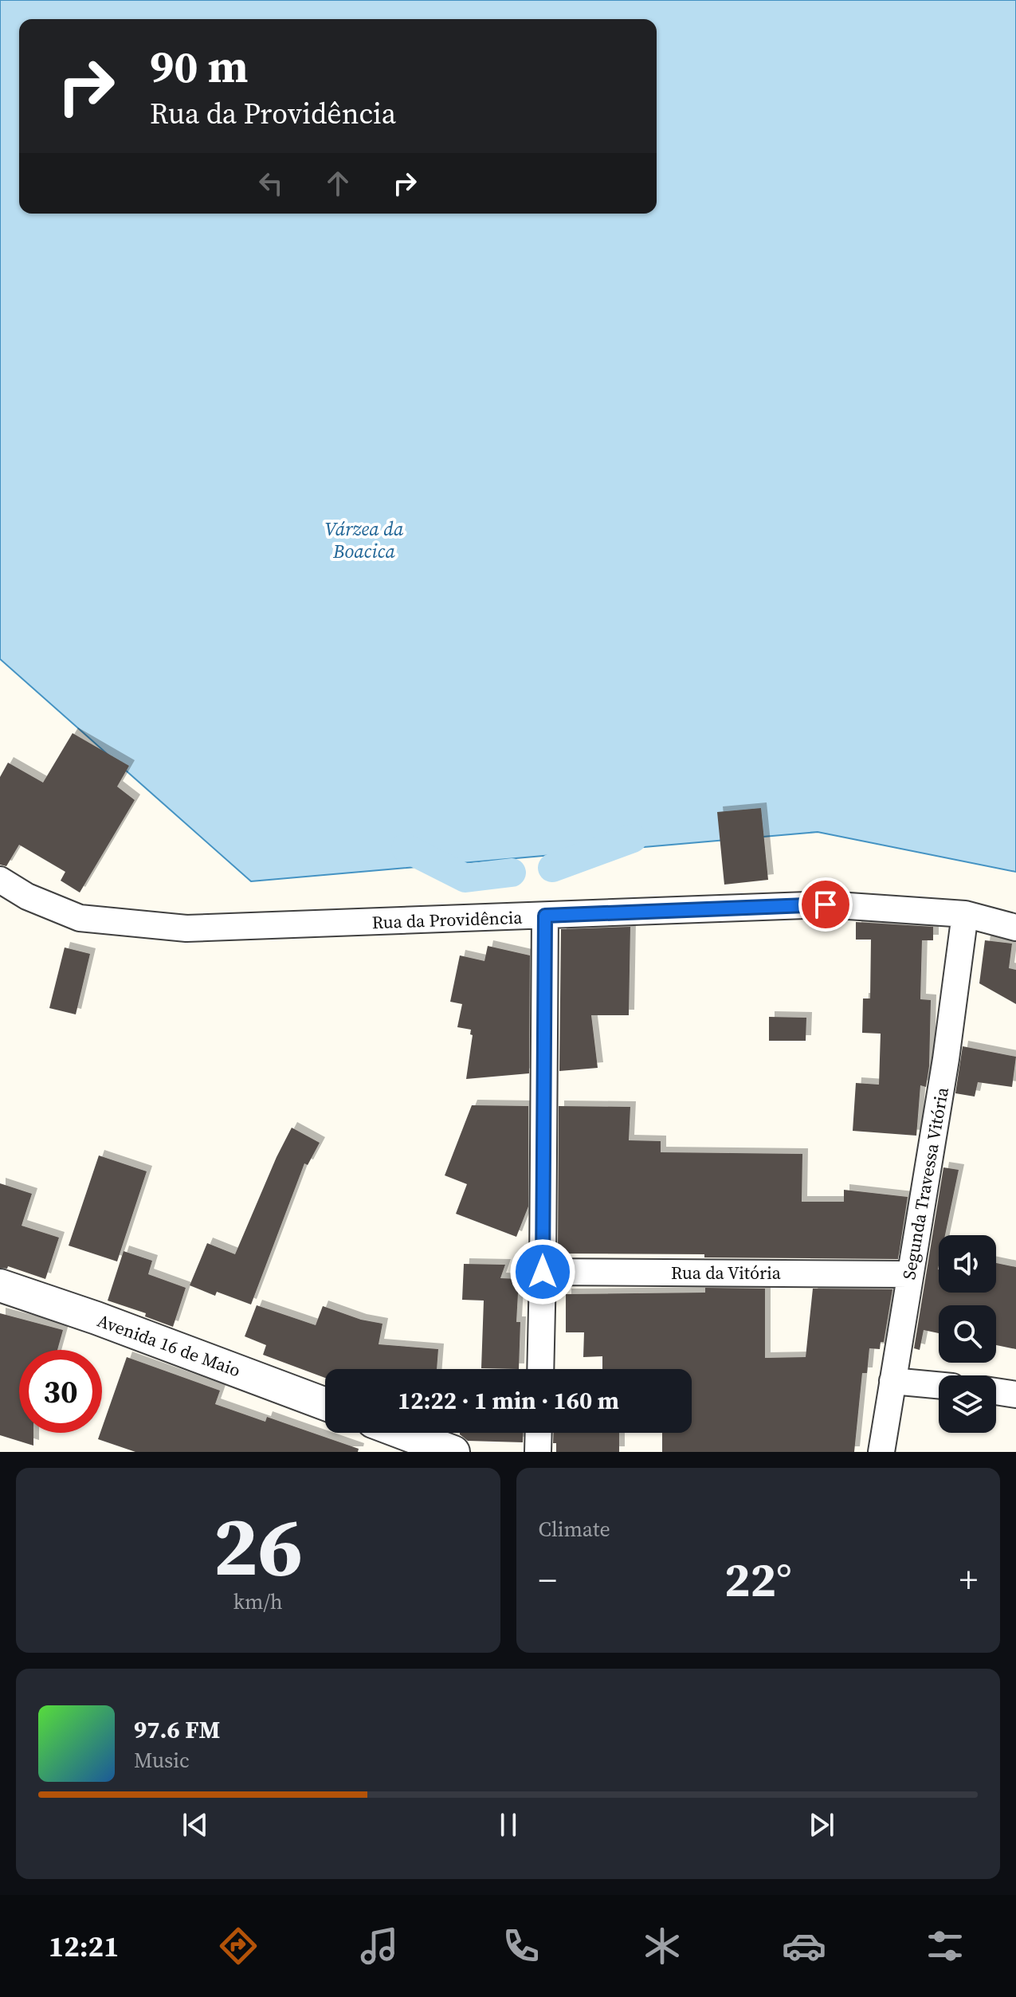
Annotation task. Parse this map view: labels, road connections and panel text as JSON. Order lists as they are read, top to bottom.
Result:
{
  "streets": {
    "street": [
      "Rua da Providência",
      "Segunda Travessa Vitória",
      "Rua da Vitória",
      "Avenida 16 de Maio"
    ]
  },
  "crossings": [
    ["Rua da Providência", "Segunda Travessa Vitória"],
    ["Segunda Travessa Vitória", "Rua da Vitória"]
  ],
  "water": ["Várzea da Boacica"],
  "page": {
    "turn": ["90 m", "Rua da Providência"],
    "limit": "30",
    "trip": "12:22 · 1 min · 160 m",
    "tile": [
      ["26", "km/h"],
      "Climate"
    ],
    "heat": ["−", "22°", "+"],
    "song": ["97.6 FM", "Music"],
    "tabs": "12:21"
  }
}
